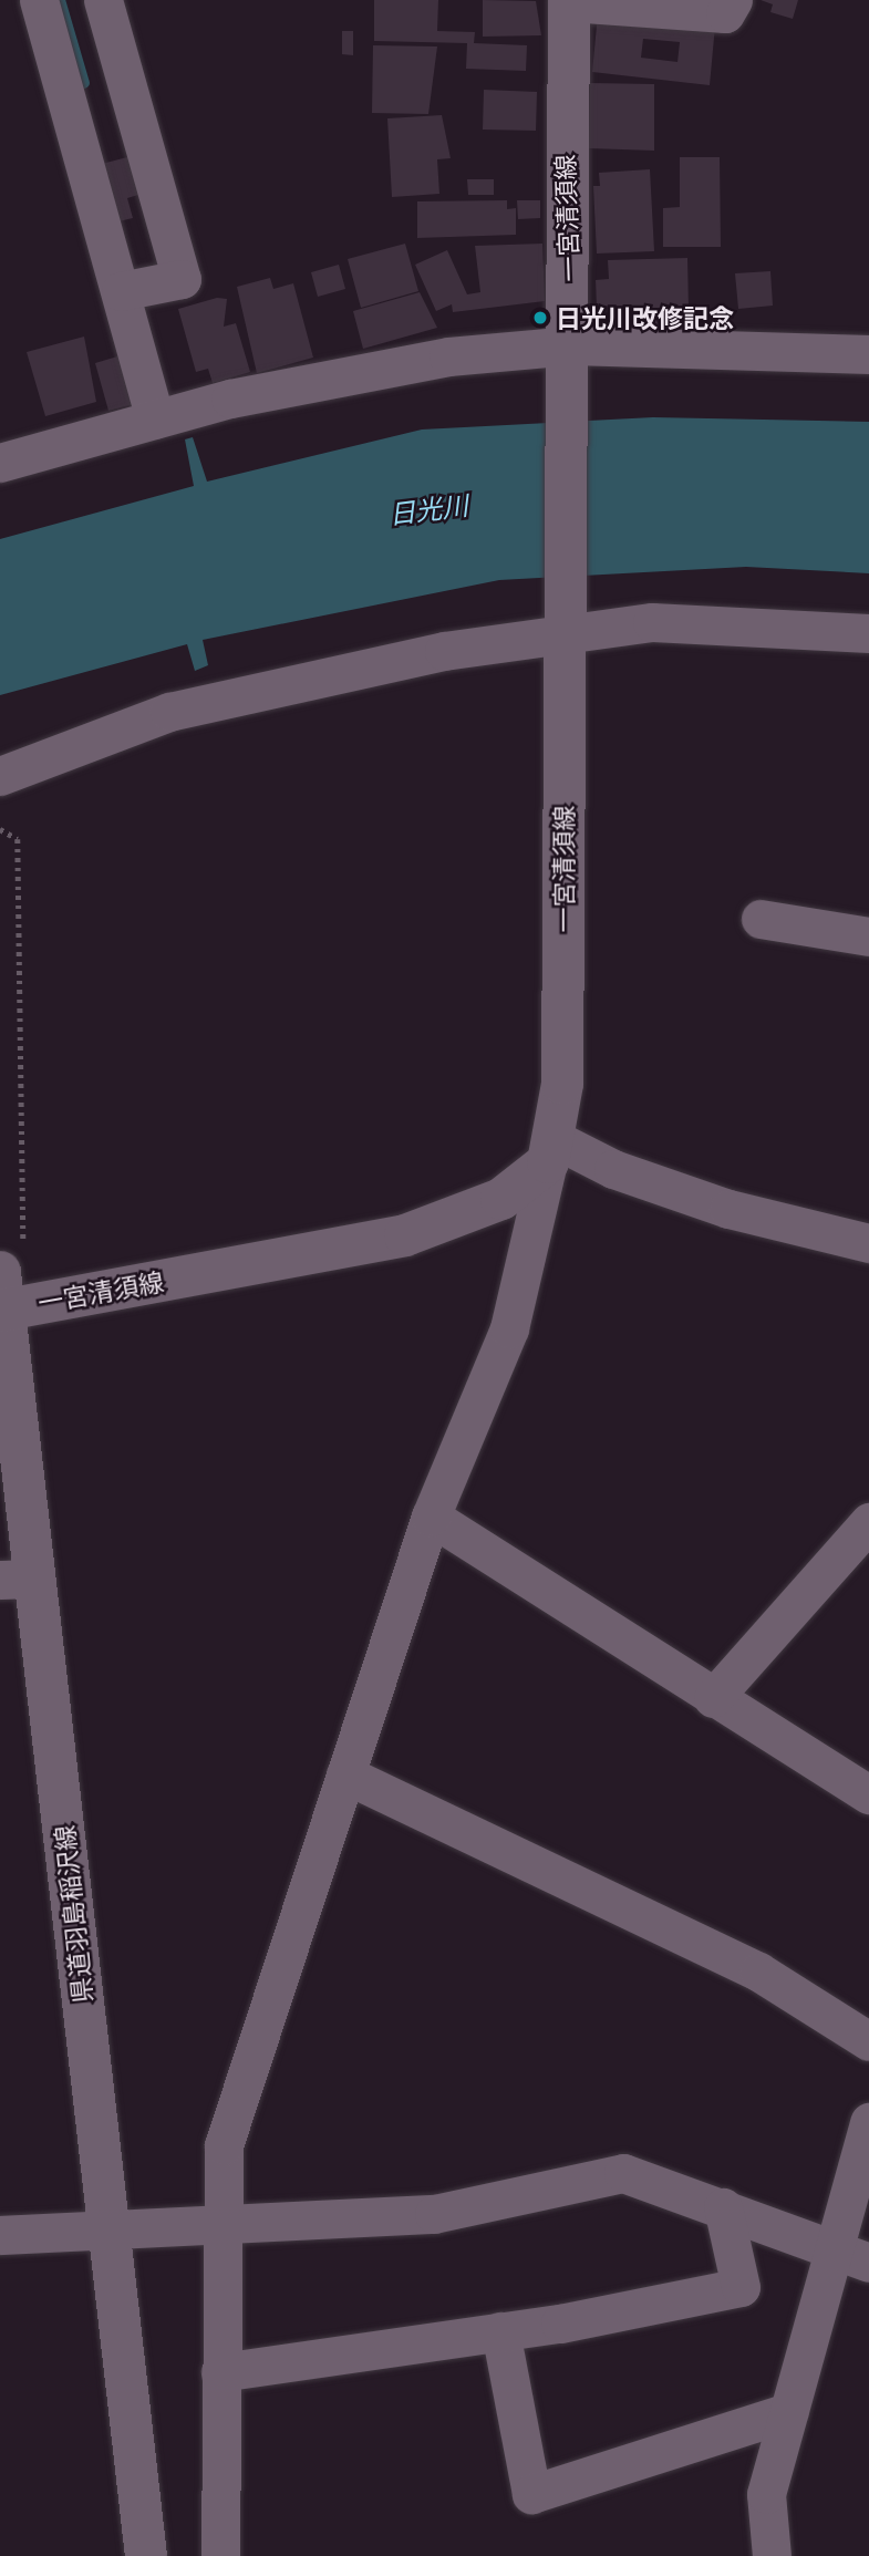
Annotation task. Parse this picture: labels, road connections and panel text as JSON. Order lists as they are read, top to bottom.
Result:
{
  "streets": {
    "main road": ["一宮清須線", "県道羽島稲沢線"]
  },
  "crossings": [
    ["一宮清須線", "県道羽島稲沢線"]
  ],
  "water": ["日光川"],
  "places": ["日光川改修記念"]
}
